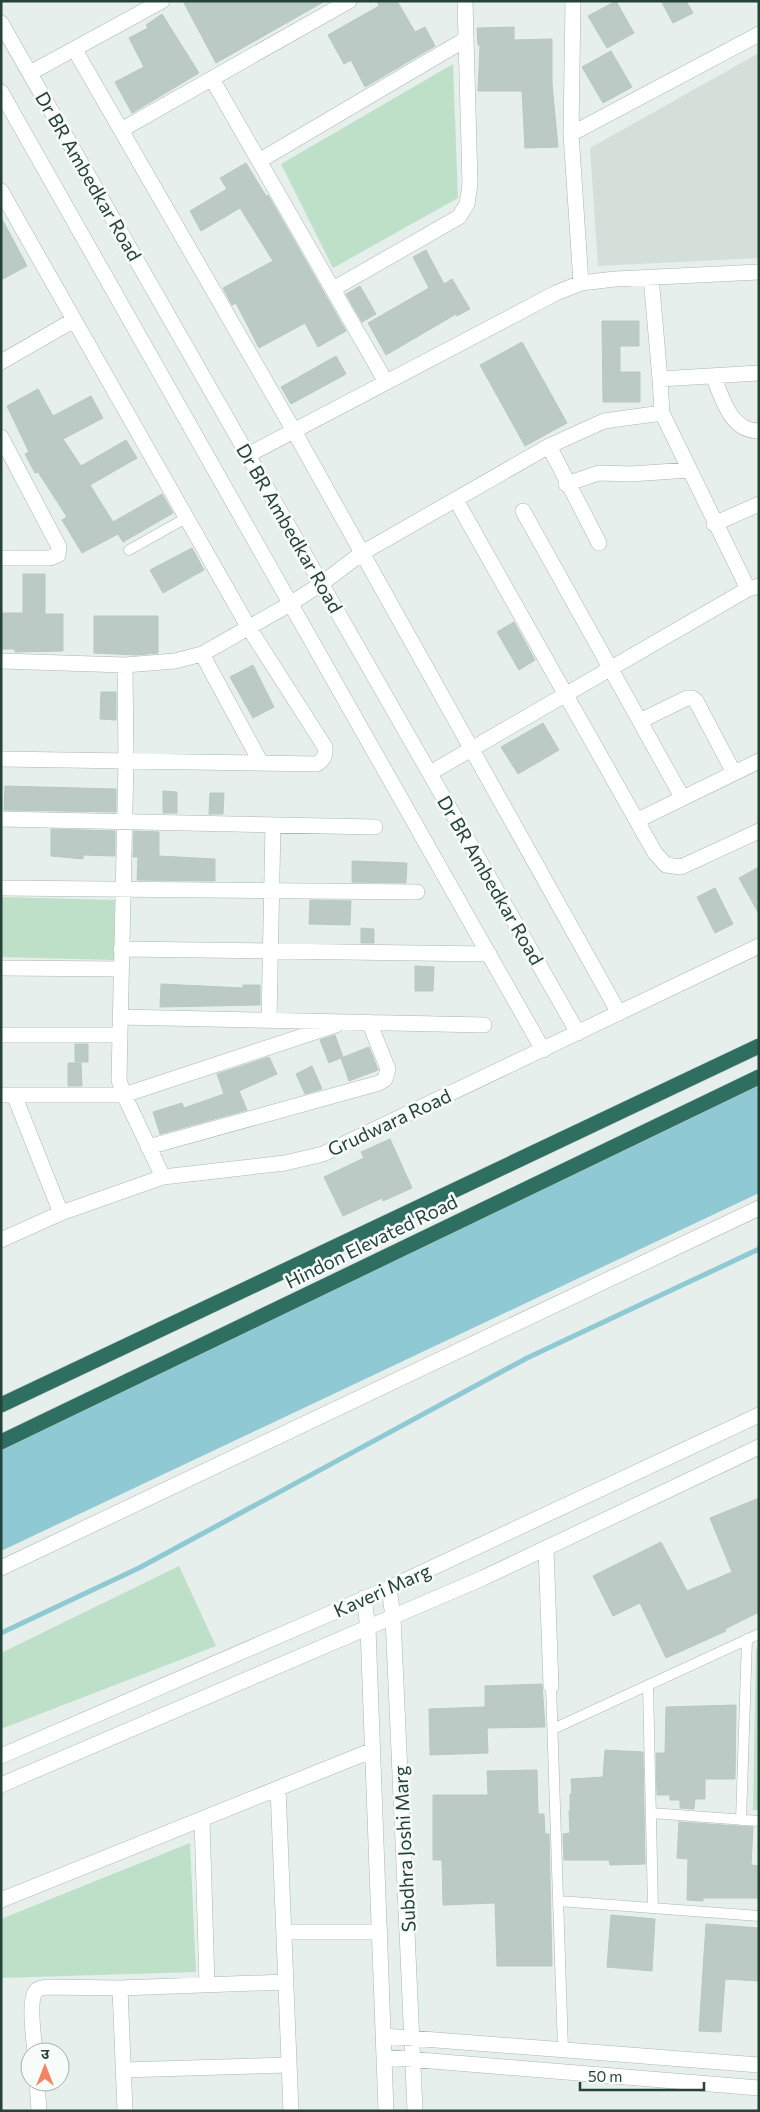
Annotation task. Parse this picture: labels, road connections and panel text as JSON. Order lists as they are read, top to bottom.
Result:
{
  "streets": {
    "highway": ["Hindon Elevated Road"],
    "street": [
      "Dr BR Ambedkar Road",
      "Grudwara Road",
      "Kaveri Marg",
      "Subdhra Joshi Marg"
    ]
  },
  "crossings": [
    ["Dr BR Ambedkar Road", "Grudwara Road"],
    ["Kaveri Marg", "Subdhra Joshi Marg"]
  ],
  "scale_bar": "50 m",
  "north": "top"
}
